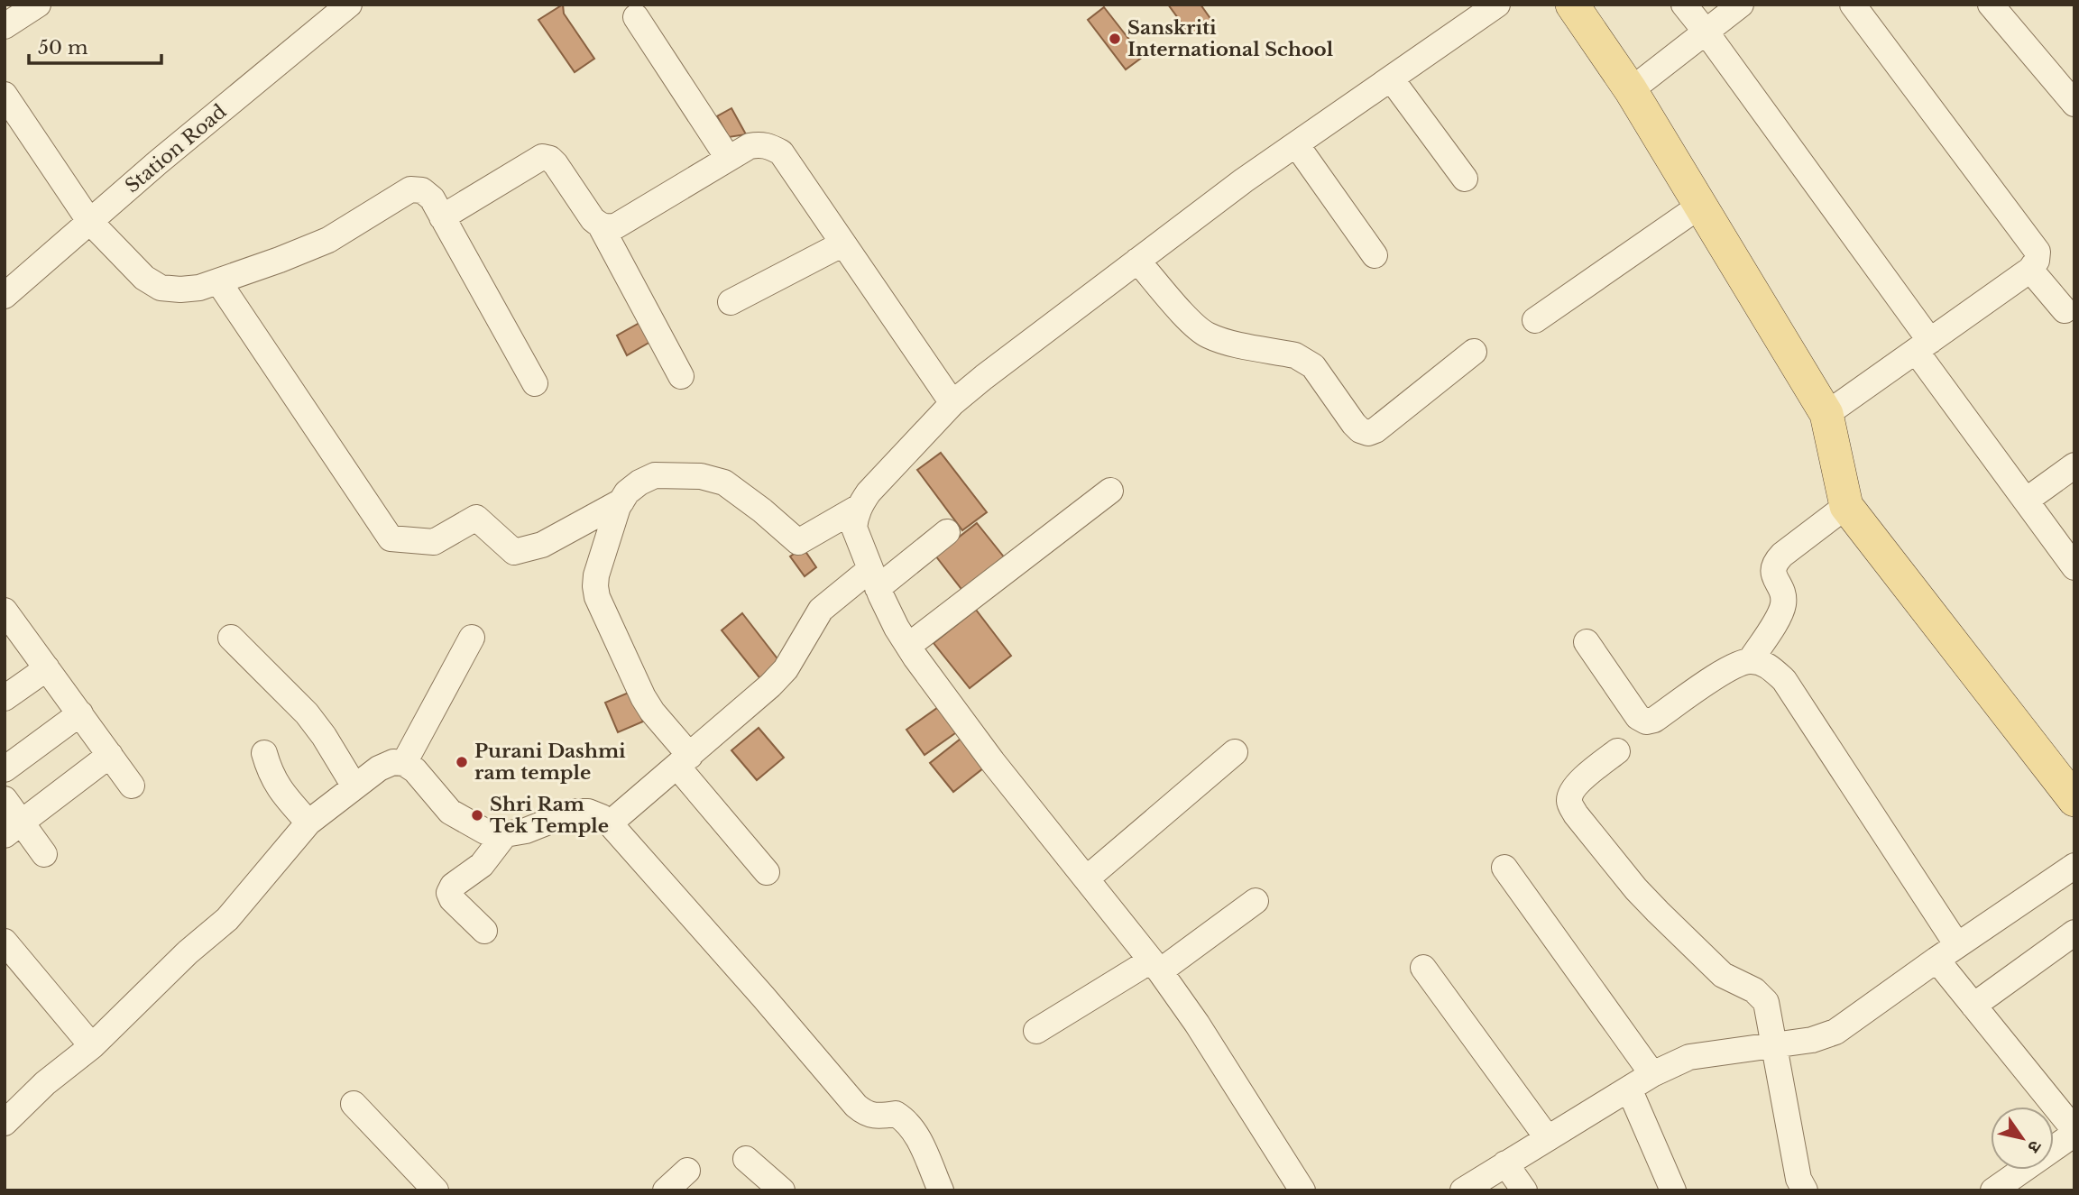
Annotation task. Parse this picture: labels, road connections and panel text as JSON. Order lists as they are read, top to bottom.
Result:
{
  "streets": {
    "street": ["Station Road"]
  },
  "places": ["Sanskriti International School", "Purani Dashmi ram temple", "Shri Ram Tek Temple"],
  "scale_bar": "50 m",
  "north": "bottom right"
}
